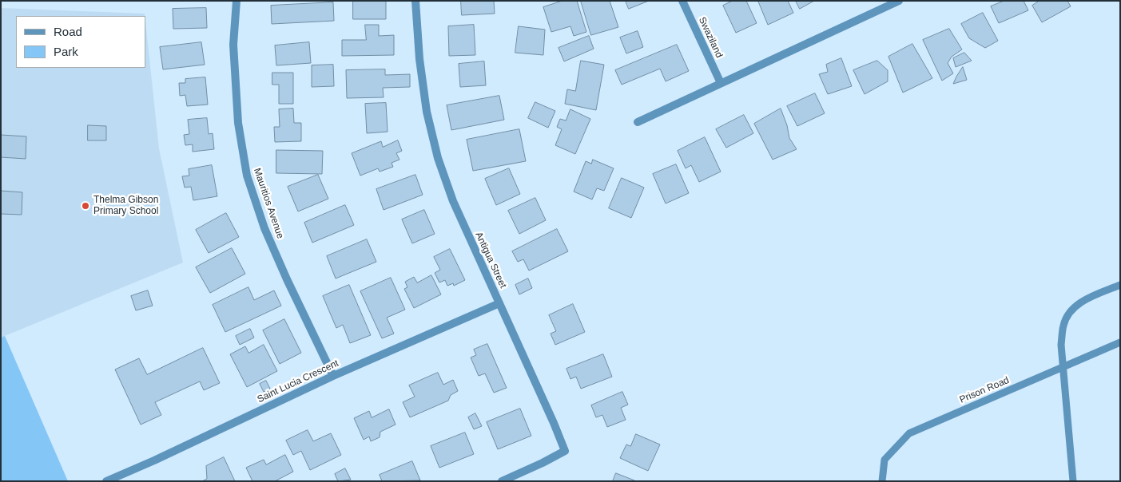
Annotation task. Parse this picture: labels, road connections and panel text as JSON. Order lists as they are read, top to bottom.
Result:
{
  "streets": {
    "street": [
      "Swaziland",
      "Mauritios Avenue",
      "Antigua Street",
      "Saint Lucia Crescent"
    ],
    "lane": ["Prison Road"]
  },
  "crossings": [
    ["Mauritios Avenue", "Saint Lucia Crescent"],
    ["Antigua Street", "Saint Lucia Crescent"]
  ],
  "places": ["Thelma Gibson Primary School"],
  "legend": ["Road", "Park"]
}
